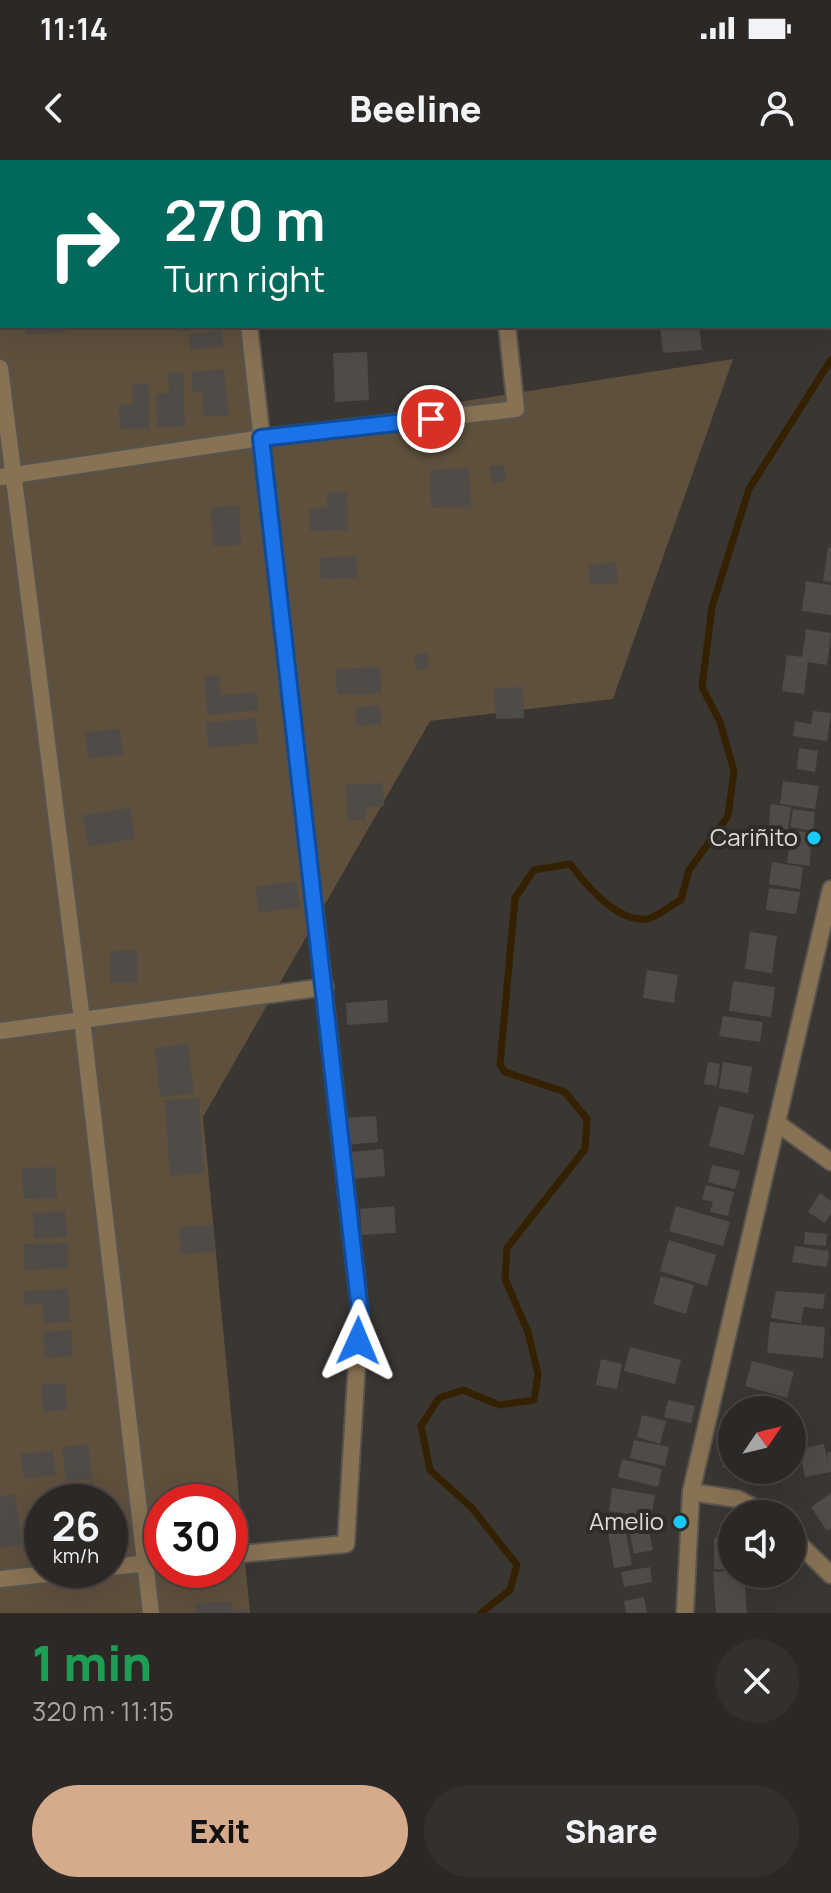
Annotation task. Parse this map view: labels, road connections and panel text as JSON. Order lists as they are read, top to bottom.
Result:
{
  "places": ["Cariñito", "Amelio"],
  "north": "top right",
  "page": {
    "status": "11:14",
    "header": "Beeline",
    "turn": ["270 m", "Turn right"],
    "speed": "26 km/h",
    "limit": "30",
    "heading": ["1 min", "320 m · 11:15"],
    "buttons": ["Exit", "Share"]
  }
}
